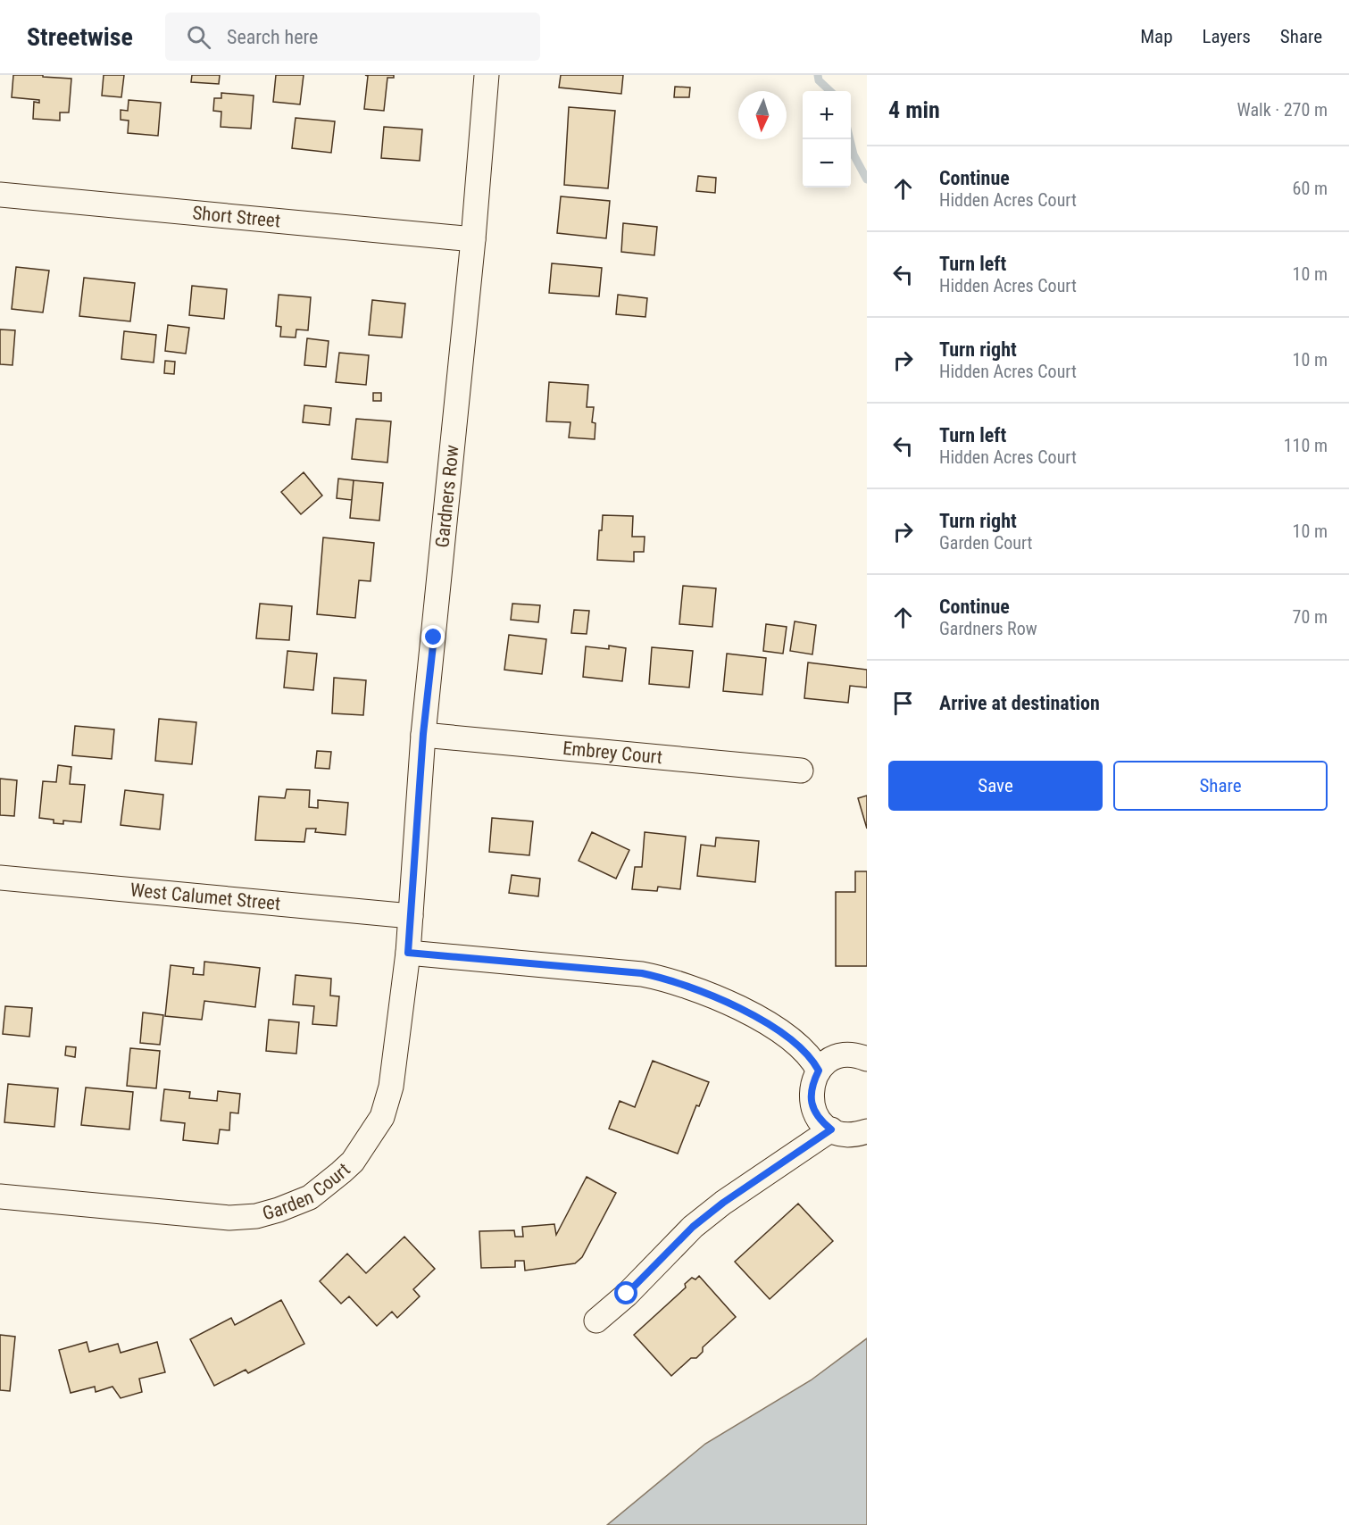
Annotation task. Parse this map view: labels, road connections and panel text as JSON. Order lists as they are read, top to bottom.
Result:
{
  "streets": {
    "street": [
      "Short Street",
      "Gardners Row",
      "Embrey Court",
      "West Calumet Street",
      "Garden Court"
    ]
  },
  "crossings": [
    ["Short Street", "Gardners Row"],
    ["Gardners Row", "Embrey Court"],
    ["Gardners Row", "West Calumet Street"],
    ["Gardners Row", "Garden Court"],
    ["West Calumet Street", "Garden Court"]
  ],
  "north": "bottom",
  "page": {
    "header": "Streetwise",
    "search": "Search here",
    "nav": ["Map", "Layers", "Share"],
    "heading": ["4 min", "Walk · 270 m"],
    "map_buttons": ["+", "−"],
    "list": [
      ["Continue", "Hidden Acres Court", "60 m"],
      ["Turn left", "Hidden Acres Court", "10 m"],
      ["Turn right", "Hidden Acres Court", "10 m"],
      ["Turn left", "Hidden Acres Court", "110 m"],
      ["Turn right", "Garden Court", "10 m"],
      ["Continue", "Gardners Row", "70 m"],
      "Arrive at destination"
    ],
    "buttons": ["Save", "Share"]
  }
}
